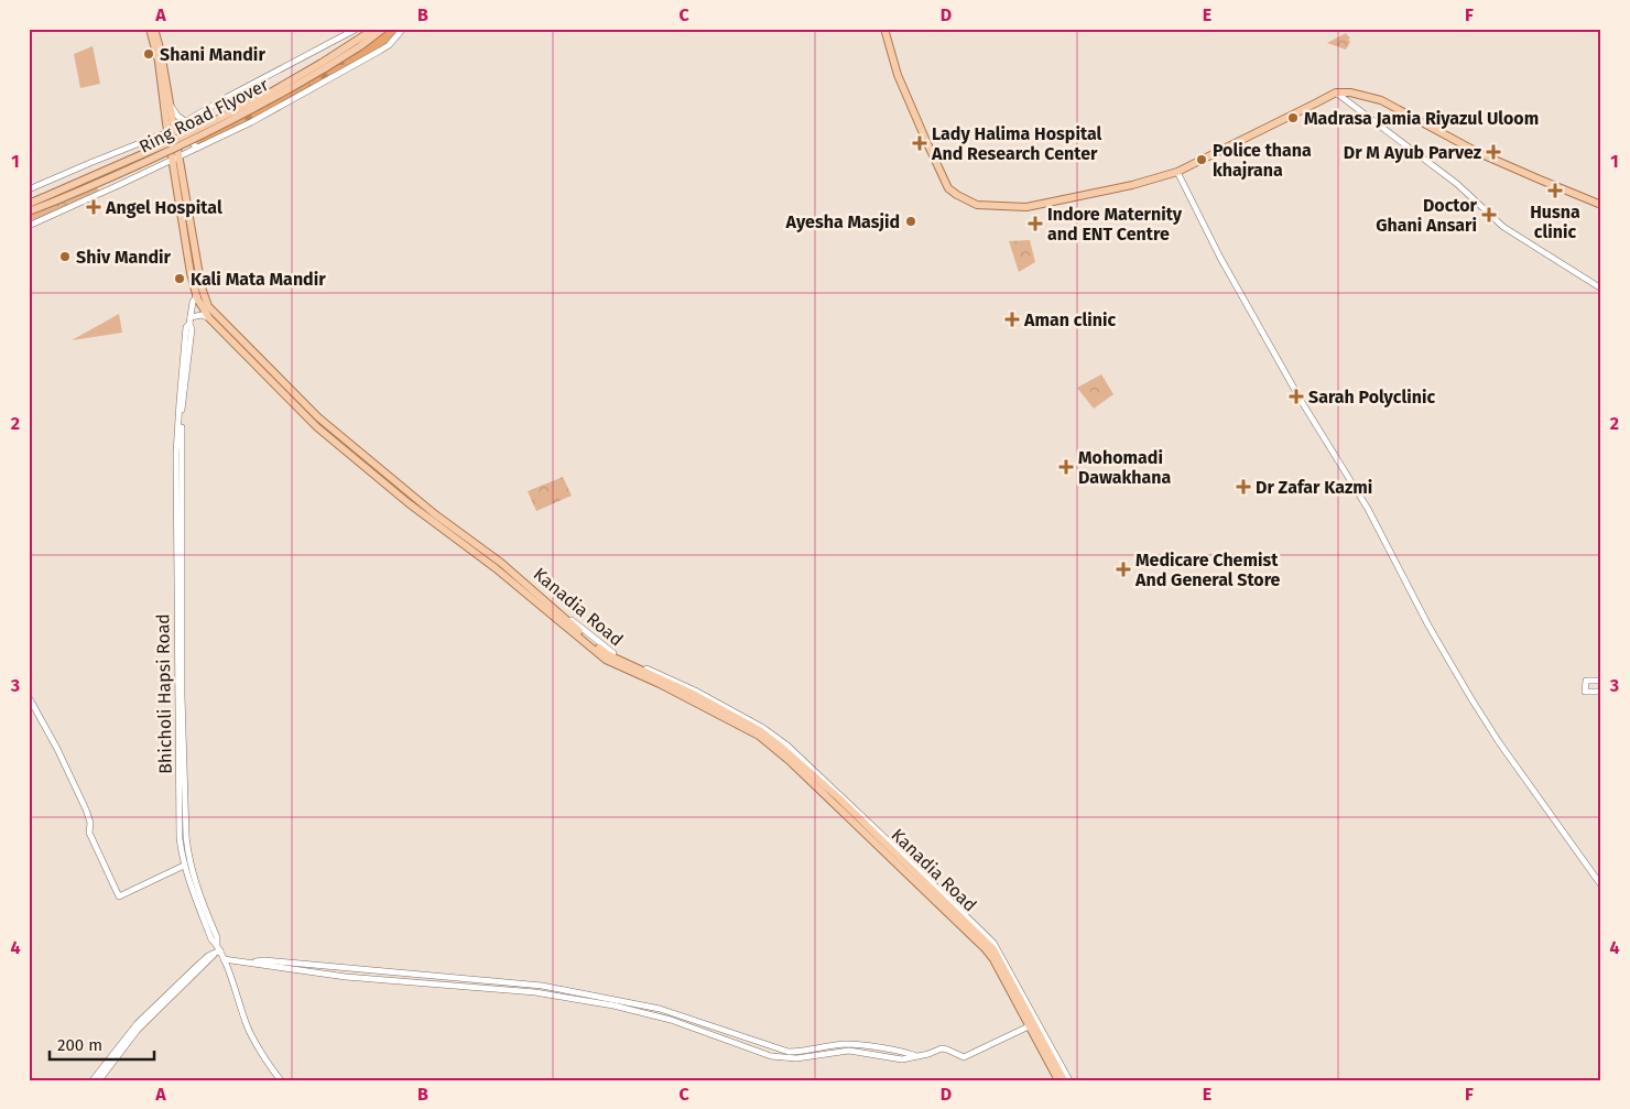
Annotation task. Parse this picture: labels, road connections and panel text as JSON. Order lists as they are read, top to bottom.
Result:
{
  "streets": {
    "main road": ["Ring Road Flyover", "Kanadia Road"],
    "street": ["Bhicholi Hapsi Road"]
  },
  "crossings": [
    ["Kanadia Road", "Bhicholi Hapsi Road"]
  ],
  "places": {
    "other": [
      "Shani Mandir",
      "Madrasa Jamia Riyazul Uloom",
      "Police thana khajrana",
      "Ayesha Masjid",
      "Shiv Mandir",
      "Kali Mata Mandir"
    ],
    "health": [
      "Lady Halima Hospital And Research Center",
      "Dr M Ayub Parvez",
      "Husna clinic",
      "Angel Hospital",
      "Doctor Ghani Ansari",
      "Indore Maternity and ENT Centre",
      "Aman clinic",
      "Sarah Polyclinic",
      "Mohomadi Dawakhana",
      "Dr Zafar Kazmi",
      "Medicare Chemist And General Store"
    ]
  },
  "scale_bar": "200 m",
  "grid": {
    "columns": [
      "A",
      "B",
      "C",
      "D",
      "E",
      "F"
    ],
    "rows": [
      "1",
      "2",
      "3",
      "4"
    ]
  }
}
